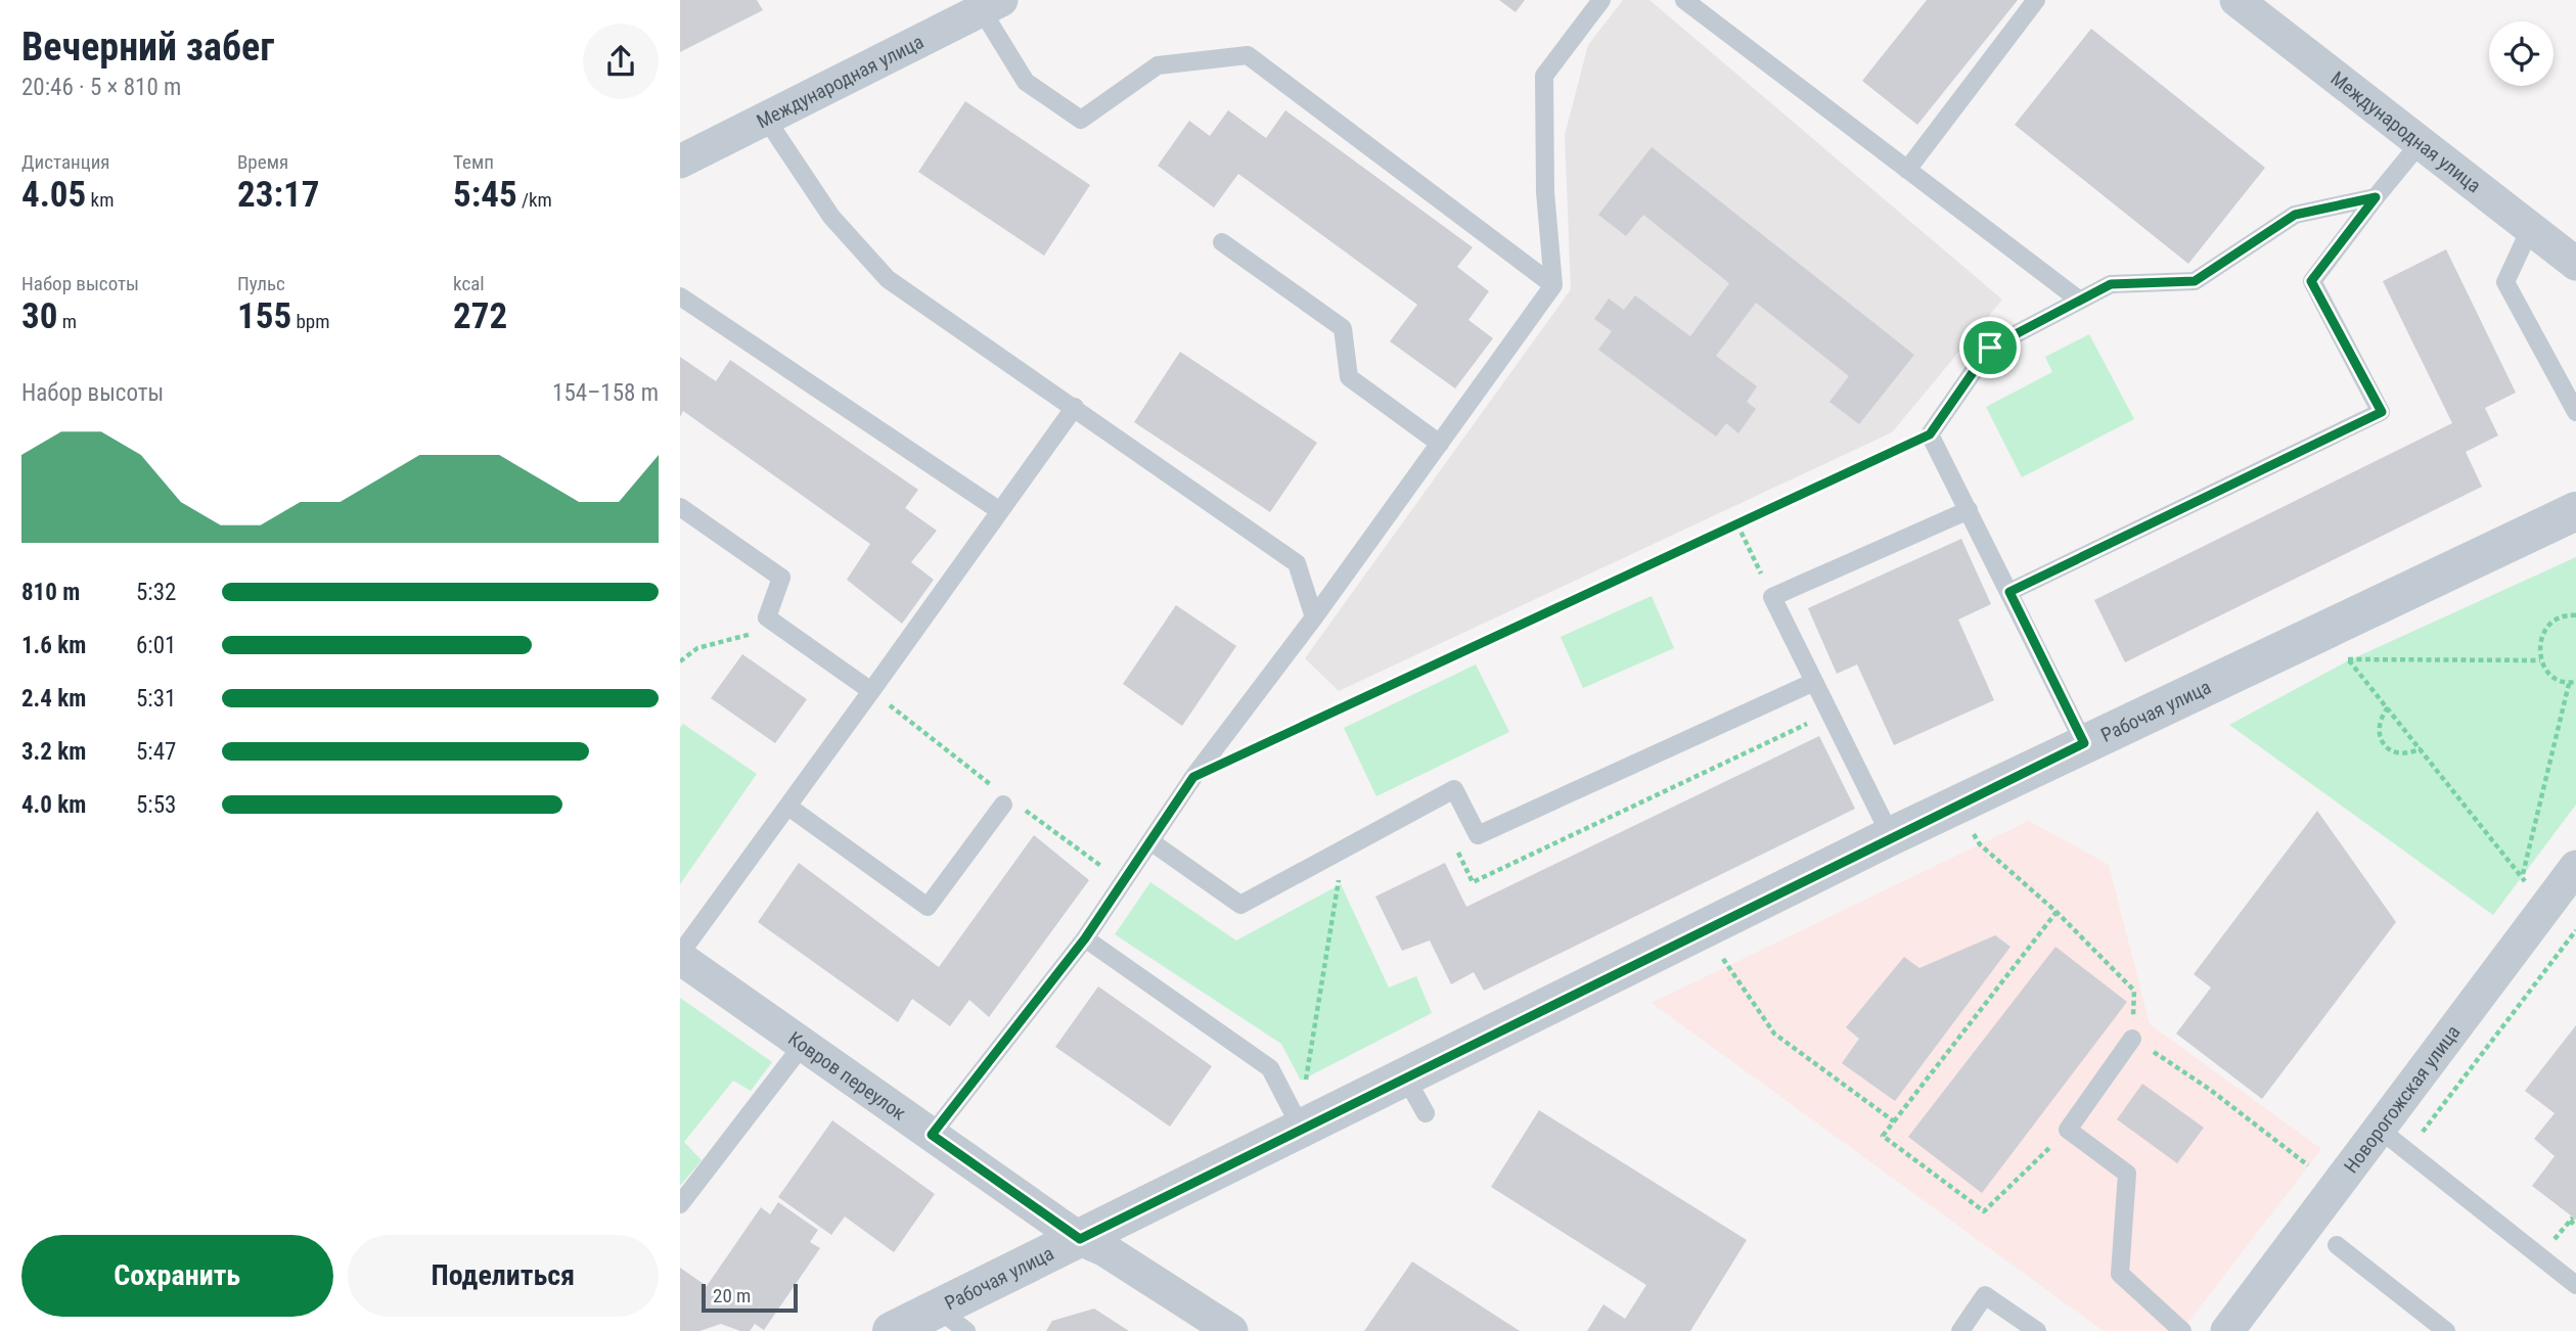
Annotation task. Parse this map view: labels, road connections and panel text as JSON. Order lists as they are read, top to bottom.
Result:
{
  "streets": {
    "street": [
      "Международная улица",
      "Рабочая улица",
      "Ковров переулок",
      "Новорогожская улица"
    ]
  },
  "crossings": [
    ["Рабочая улица", "Ковров переулок"]
  ],
  "scale_bar": "20 m",
  "page": {
    "heading": ["Вечерний забег", "20:46 · 5 × 810 m"],
    "stats": [
      ["Дистанция", "4.05 km"],
      ["Время", "23:17"],
      ["Темп", "5:45 /km"],
      ["Набор высоты", "30 m"],
      ["Пульс", "155 bpm"],
      ["kcal", "272"]
    ],
    "chart": ["Набор высоты", "154–158 m"],
    "list": [
      {
        "name": "810 m",
        "note": "5:32"
      },
      {
        "name": "1.6 km",
        "note": "6:01"
      },
      {
        "name": "2.4 km",
        "note": "5:31"
      },
      {
        "name": "3.2 km",
        "note": "5:47"
      },
      {
        "name": "4.0 km",
        "note": "5:53"
      }
    ],
    "buttons": ["Сохранить", "Поделиться"],
    "scale": "20 m"
  }
}
